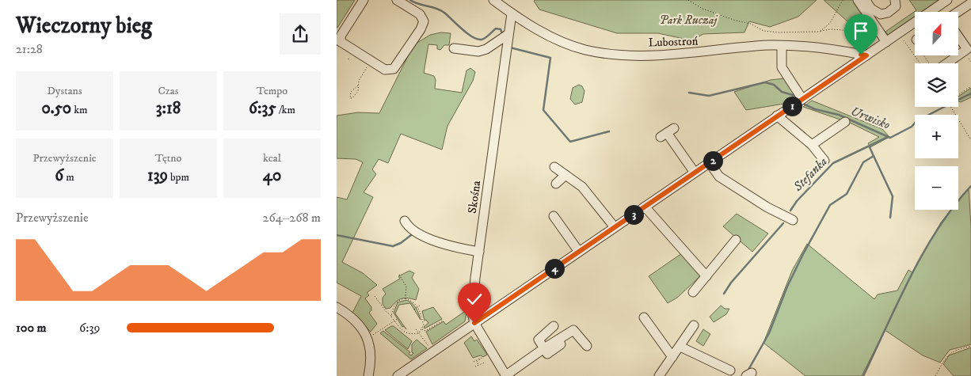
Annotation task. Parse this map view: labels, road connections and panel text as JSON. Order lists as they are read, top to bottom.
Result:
{
  "streets": {
    "street": ["Lubostroń", "Skośna"]
  },
  "crossings": [
    ["Lubostroń", "Skośna"]
  ],
  "water": ["Urwisko", "Stefanka"],
  "parks": ["Park Ruczaj"],
  "north": "top",
  "page": {
    "heading": ["Wieczorny bieg", "21:28"],
    "map_buttons": ["+", "−"],
    "stats": [
      ["Dystans", "0.50 km"],
      ["Czas", "3:18"],
      ["Tempo", "6:35 /km"],
      ["Przewyższenie", "6 m"],
      ["Tętno", "139 bpm"],
      ["kcal", "40"]
    ],
    "pins": [
      "1",
      "2",
      "3",
      "4"
    ],
    "chart": ["Przewyższenie", "264–268 m"],
    "list": [
      {
        "name": "100 m",
        "note": "6:39"
      }
    ]
  }
}
